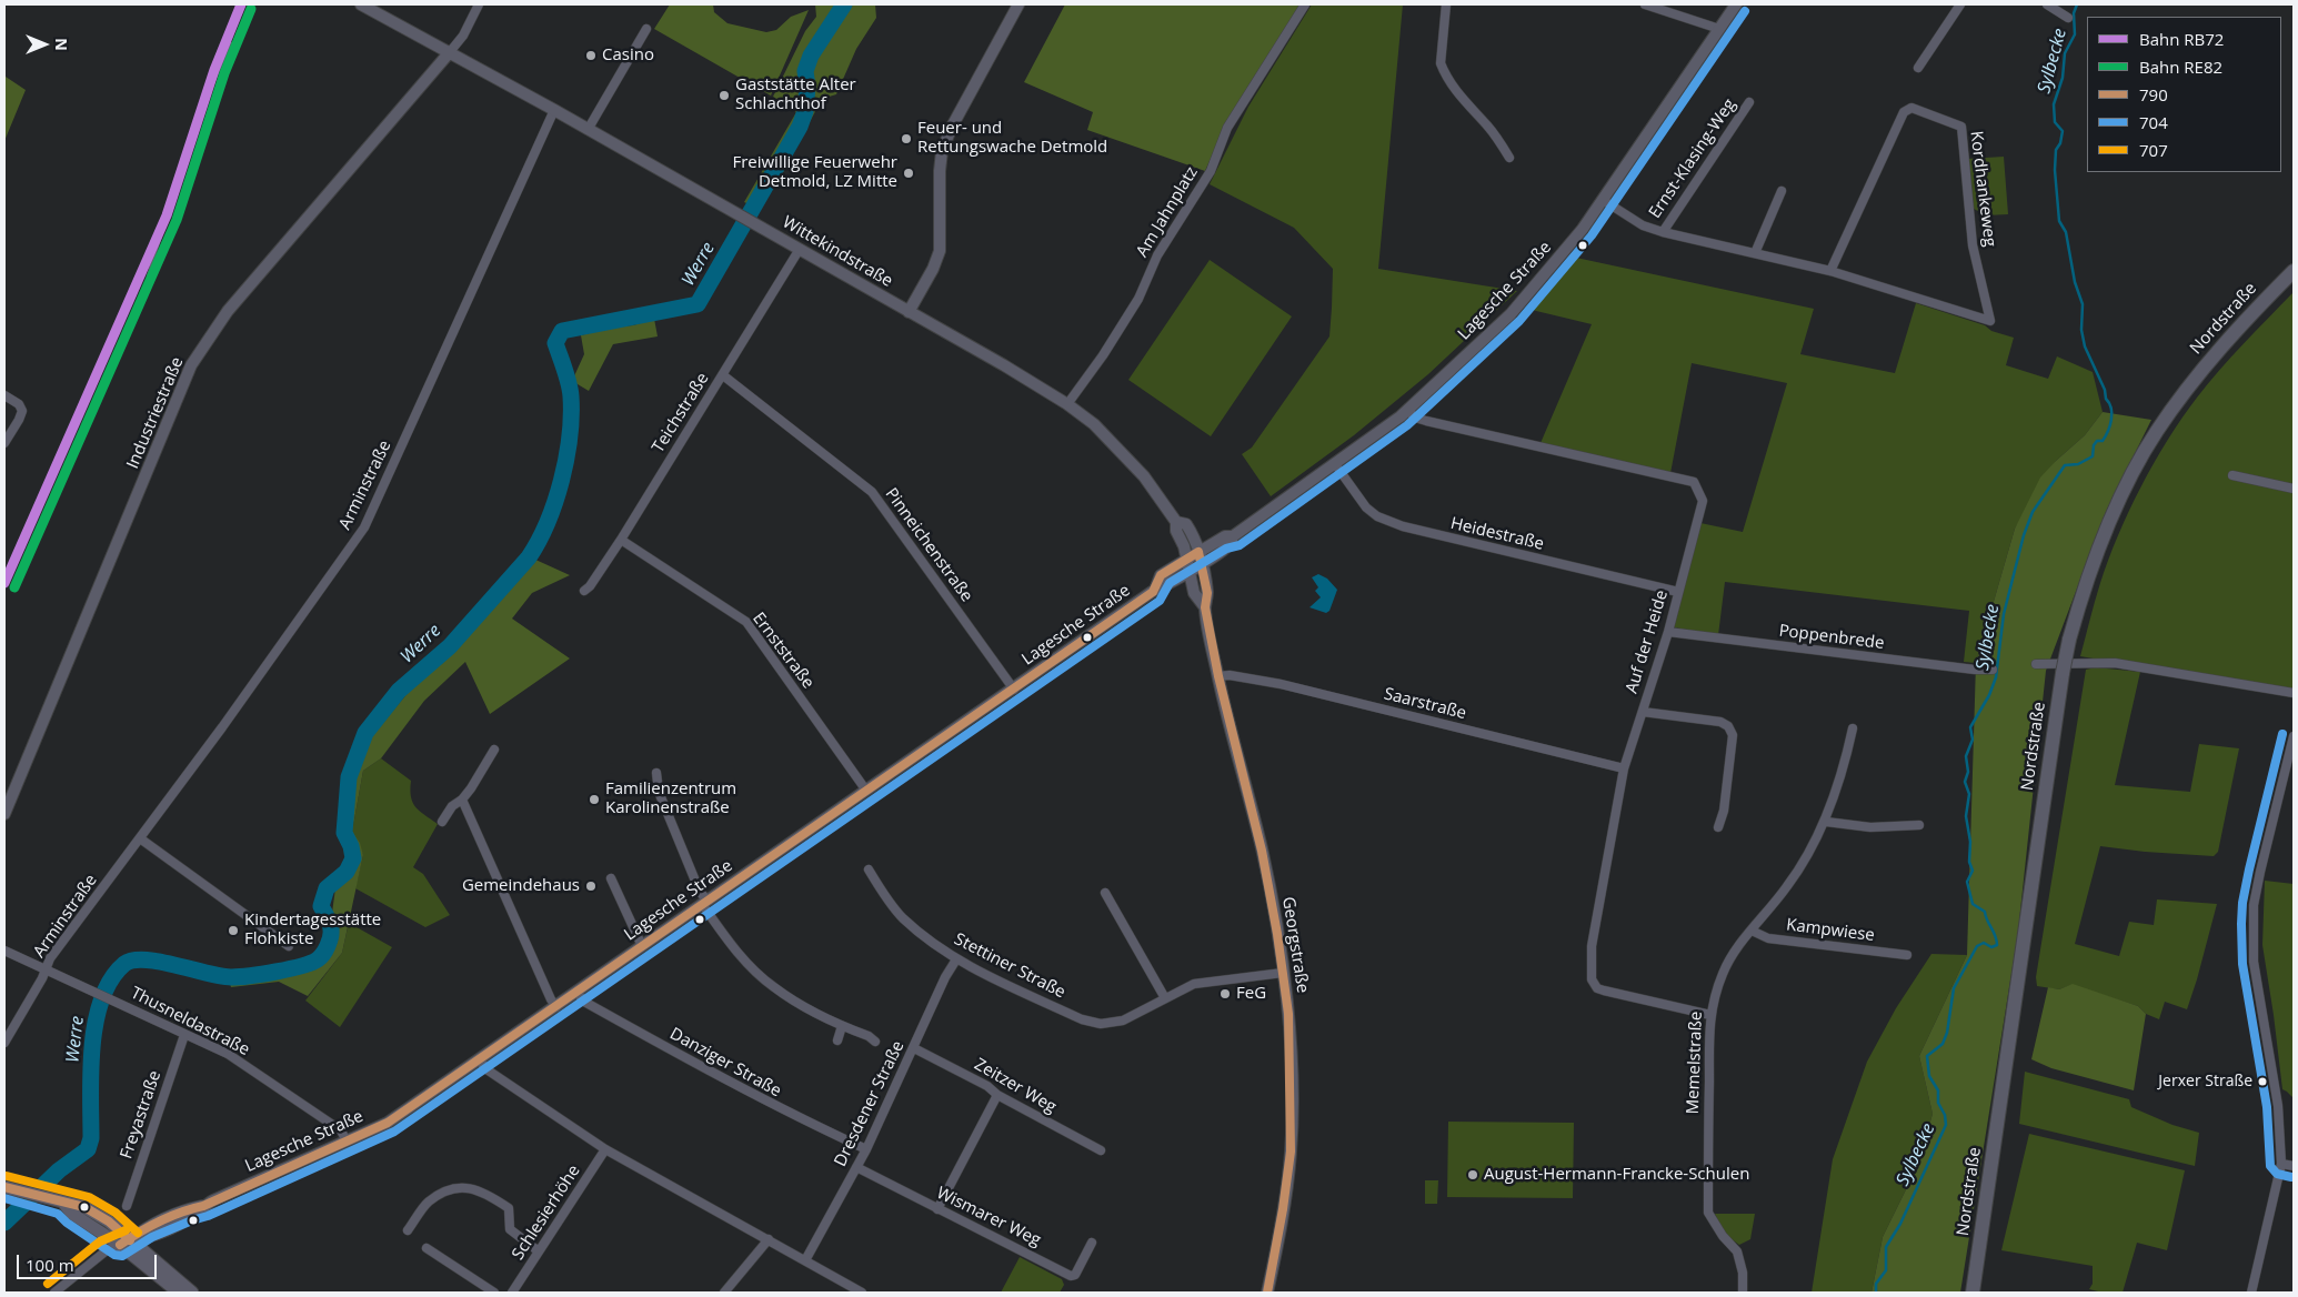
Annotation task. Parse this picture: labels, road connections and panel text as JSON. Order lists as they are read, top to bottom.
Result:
{
  "streets": {
    "main road": ["Nordstraße"],
    "street": [
      "Ernst-Klasing-Weg",
      "Kordhankeweg",
      "Am Jahnplatz",
      "Wittekindstraße",
      "Lagesche Straße",
      "Industriestraße",
      "Teichstraße",
      "Arminstraße",
      "Heidestraße",
      "Pinneichenstraße",
      "Poppenbrede",
      "Auf der Heide",
      "Ernststraße",
      "Saarstraße",
      "Kampwiese",
      "Georgstraße",
      "Stettiner Straße",
      "Thusneldastraße",
      "Danziger Straße",
      "Memelstraße",
      "Zeitzer Weg",
      "Dresdener Straße",
      "Freyastraße",
      "Schlesierhöhe",
      "Wismarer Weg"
    ]
  },
  "crossings": [
    ["Am Jahnplatz", "Wittekindstraße"],
    ["Wittekindstraße", "Lagesche Straße"],
    ["Wittekindstraße", "Industriestraße"],
    ["Wittekindstraße", "Teichstraße"],
    ["Wittekindstraße", "Arminstraße"],
    ["Wittekindstraße", "Georgstraße"],
    ["Lagesche Straße", "Heidestraße"],
    ["Lagesche Straße", "Pinneichenstraße"],
    ["Lagesche Straße", "Auf der Heide"],
    ["Lagesche Straße", "Ernststraße"],
    ["Lagesche Straße", "Georgstraße"],
    ["Lagesche Straße", "Thusneldastraße"],
    ["Lagesche Straße", "Danziger Straße"],
    ["Teichstraße", "Pinneichenstraße"],
    ["Teichstraße", "Ernststraße"],
    ["Arminstraße", "Thusneldastraße"],
    ["Heidestraße", "Auf der Heide"],
    ["Poppenbrede", "Auf der Heide"],
    ["Auf der Heide", "Saarstraße"],
    ["Auf der Heide", "Memelstraße"],
    ["Saarstraße", "Georgstraße"],
    ["Kampwiese", "Memelstraße"],
    ["Georgstraße", "Stettiner Straße"],
    ["Stettiner Straße", "Dresdener Straße"],
    ["Thusneldastraße", "Freyastraße"],
    ["Danziger Straße", "Dresdener Straße"],
    ["Zeitzer Weg", "Dresdener Straße"],
    ["Dresdener Straße", "Wismarer Weg"]
  ],
  "water": ["Sylbecke", "Werre"],
  "places": [
    "Casino",
    "Gaststätte Alter Schlachthof",
    "Feuer- und Rettungswache Detmold",
    "Freiwillige Feuerwehr Detmold, LZ Mitte",
    "Familienzentrum Karolinenstraße",
    "Gemeindehaus",
    "Kindertagesstätte Flohkiste",
    "FeG",
    "Jerxer Straße",
    "August-Hermann-Francke-Schulen"
  ],
  "lines": [
    "rail line RB72",
    "rail line RE82",
    "transit line 704",
    "transit line 790",
    "transit line 707"
  ],
  "legend": [
    "Bahn RB72",
    "Bahn RE82",
    "790",
    "704",
    "707"
  ],
  "scale_bar": "100 m",
  "north": "right"
}
